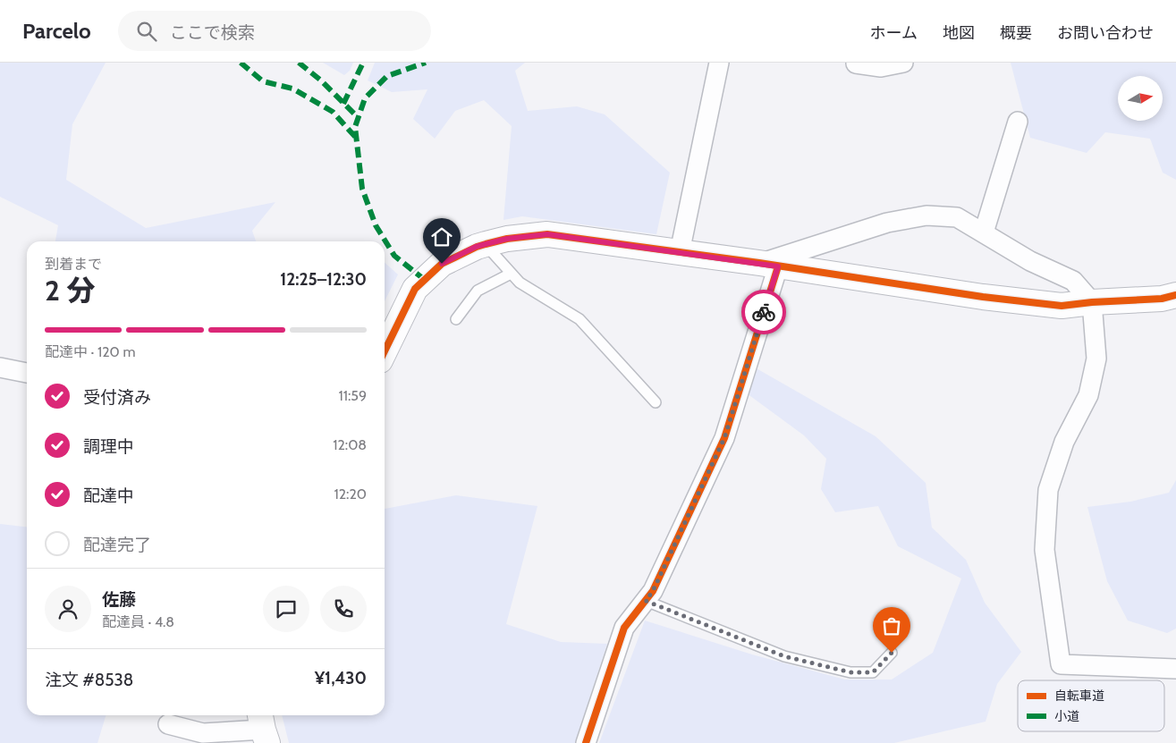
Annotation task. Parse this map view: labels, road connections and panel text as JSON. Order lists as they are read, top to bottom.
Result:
{
  "legend": ["自転車道", "小道"],
  "north": "right",
  "page": {
    "header": "Parcelo",
    "search": "ここで検索",
    "nav": [
      "ホーム",
      "地図",
      "概要",
      "お問い合わせ"
    ],
    "heading": ["2 分", "到着まで", "12:25–12:30"],
    "panel": [
      "佐藤",
      "配達員 · 4.8",
      "注文 #8538",
      "¥1,430"
    ],
    "bar": "配達中 · 120 m",
    "list": [
      ["受付済み", "11:59"],
      ["調理中", "12:08"],
      ["配達中", "12:20"],
      "配達完了"
    ]
  }
}
